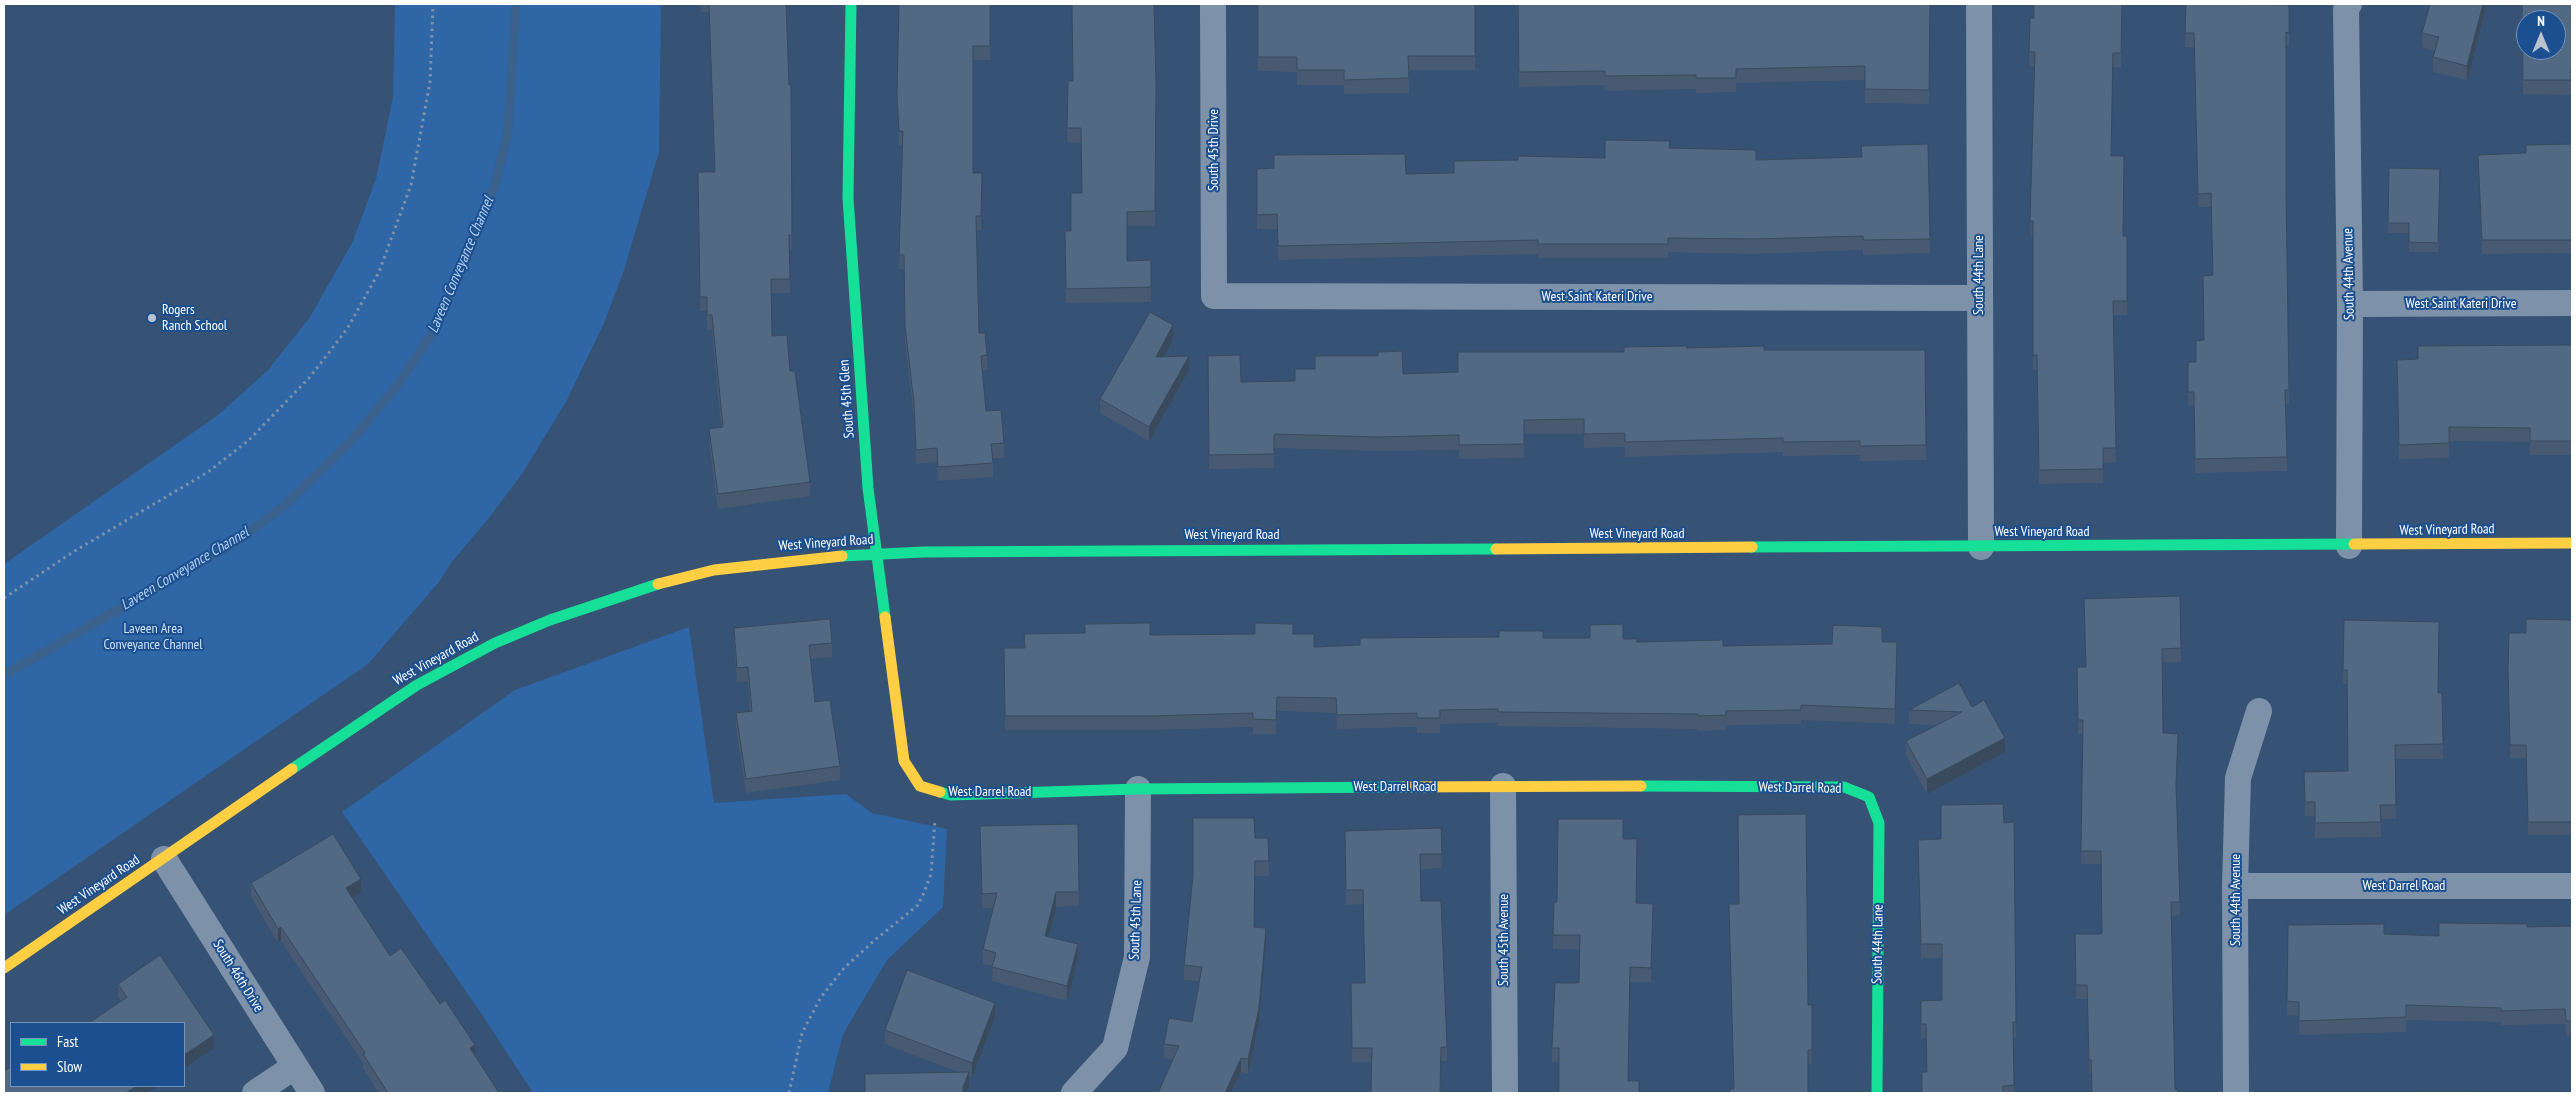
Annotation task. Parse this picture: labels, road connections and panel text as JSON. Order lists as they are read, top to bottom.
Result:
{
  "streets": {
    "street": [
      "South 45th Drive",
      "South 44th Avenue",
      "South 44th Lane",
      "West Saint Kateri Drive",
      "South 45th Glen",
      "West Vineyard Road",
      "West Darrel Road",
      "South 45th Lane",
      "South 45th Avenue",
      "South 46th Drive"
    ]
  },
  "crossings": [
    ["South 45th Drive", "West Saint Kateri Drive"],
    ["South 44th Avenue", "West Saint Kateri Drive"],
    ["South 44th Avenue", "West Vineyard Road"],
    ["South 44th Avenue", "West Darrel Road"],
    ["South 44th Lane", "West Saint Kateri Drive"],
    ["South 44th Lane", "West Vineyard Road"],
    ["South 44th Lane", "West Darrel Road"],
    ["South 45th Glen", "West Vineyard Road"],
    ["South 45th Glen", "West Darrel Road"],
    ["West Vineyard Road", "South 46th Drive"],
    ["West Darrel Road", "South 45th Lane"],
    ["West Darrel Road", "South 45th Avenue"]
  ],
  "water": ["Laveen Conveyance Channel"],
  "parks": ["Laveen Area Conveyance Channel"],
  "places": ["Rogers Ranch School"],
  "legend": ["Fast", "Slow"],
  "north": "top"
}
